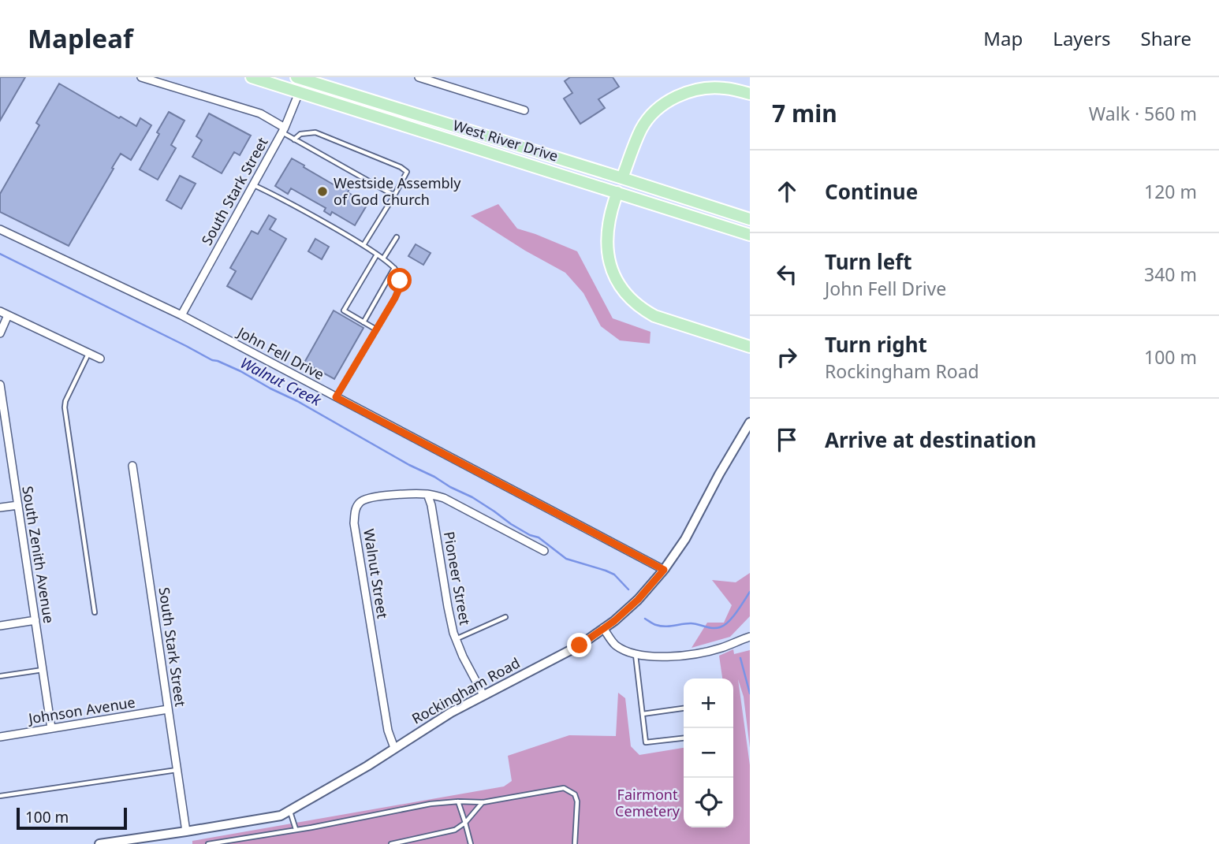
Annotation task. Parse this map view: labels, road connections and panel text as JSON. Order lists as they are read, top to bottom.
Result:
{
  "streets": {
    "main road": ["West River Drive"],
    "street": [
      "South Stark Street",
      "John Fell Drive",
      "South Zenith Avenue",
      "Walnut Street",
      "Pioneer Street",
      "Rockingham Road",
      "Johnson Avenue"
    ]
  },
  "crossings": [
    ["West River Drive", "South Stark Street"],
    ["South Stark Street", "John Fell Drive"],
    ["South Stark Street", "Rockingham Road"],
    ["South Stark Street", "Johnson Avenue"],
    ["John Fell Drive", "Rockingham Road"],
    ["South Zenith Avenue", "Johnson Avenue"],
    ["Walnut Street", "Pioneer Street"],
    ["Walnut Street", "Rockingham Road"],
    ["Pioneer Street", "Rockingham Road"]
  ],
  "water": ["Walnut Creek"],
  "parks": ["Fairmont Cemetery"],
  "places": ["Westside Assembly of God Church"],
  "scale_bar": "100 m",
  "page": {
    "header": "Mapleaf",
    "nav": ["Map", "Layers", "Share"],
    "heading": ["7 min", "Walk · 560 m"],
    "list": [
      ["Continue", "120 m"],
      ["Turn left", "John Fell Drive", "340 m"],
      ["Turn right", "Rockingham Road", "100 m"],
      "Arrive at destination"
    ],
    "map_buttons": ["+", "−"],
    "scale": "100 m"
  }
}
